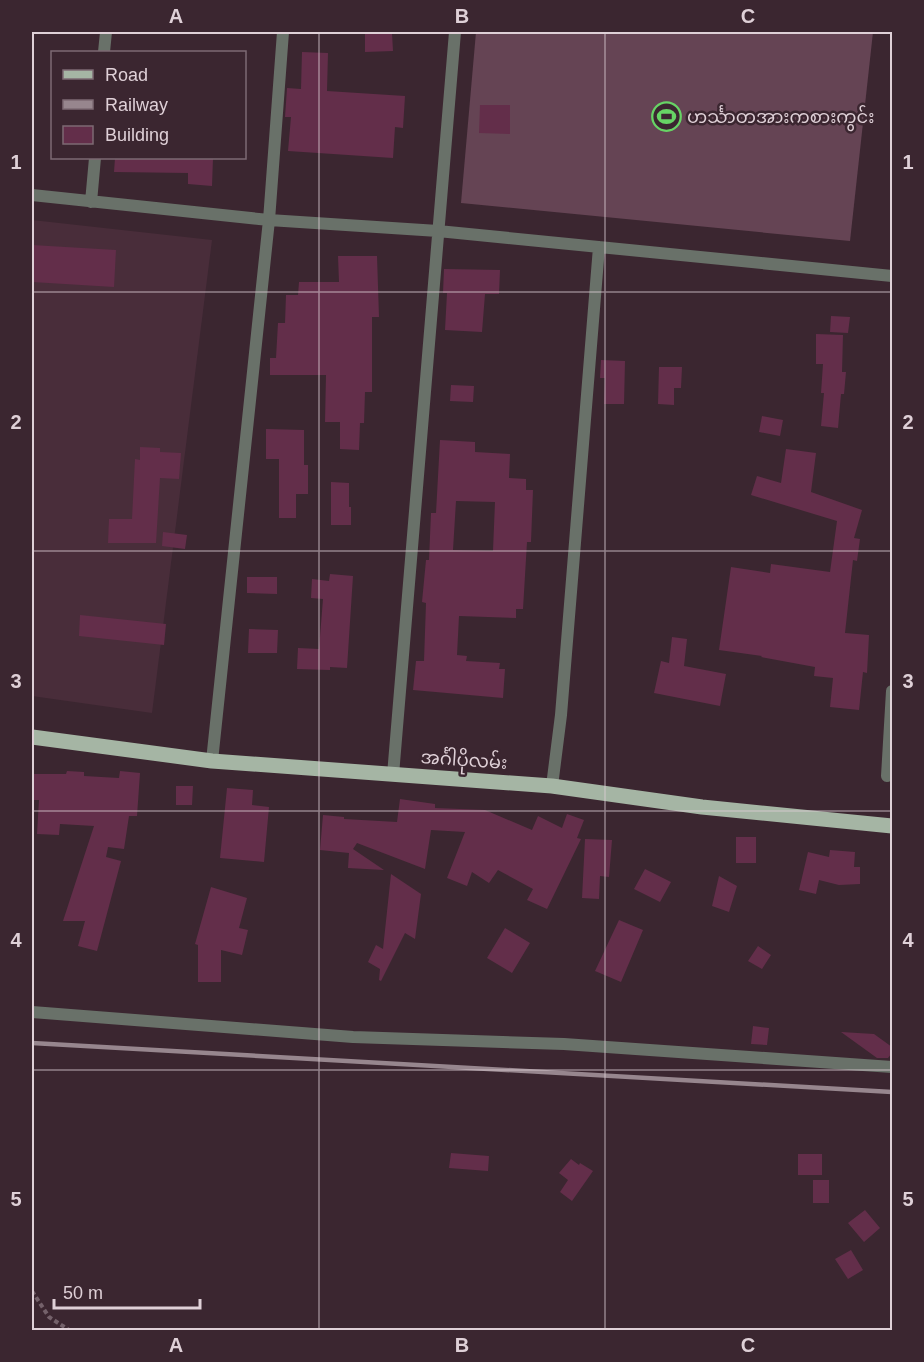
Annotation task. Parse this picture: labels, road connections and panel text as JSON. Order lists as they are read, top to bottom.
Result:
{
  "streets": {
    "main road": ["အင်္ဂါပိုလမ်း"]
  },
  "places": {
    "sports": ["ဟင်္သာတအားကစားကွင်း"]
  },
  "legend": ["Road", "Railway", "Building"],
  "scale_bar": "50 m",
  "grid": {
    "columns": ["A", "B", "C"],
    "rows": [
      "1",
      "2",
      "3",
      "4",
      "5"
    ]
  }
}
